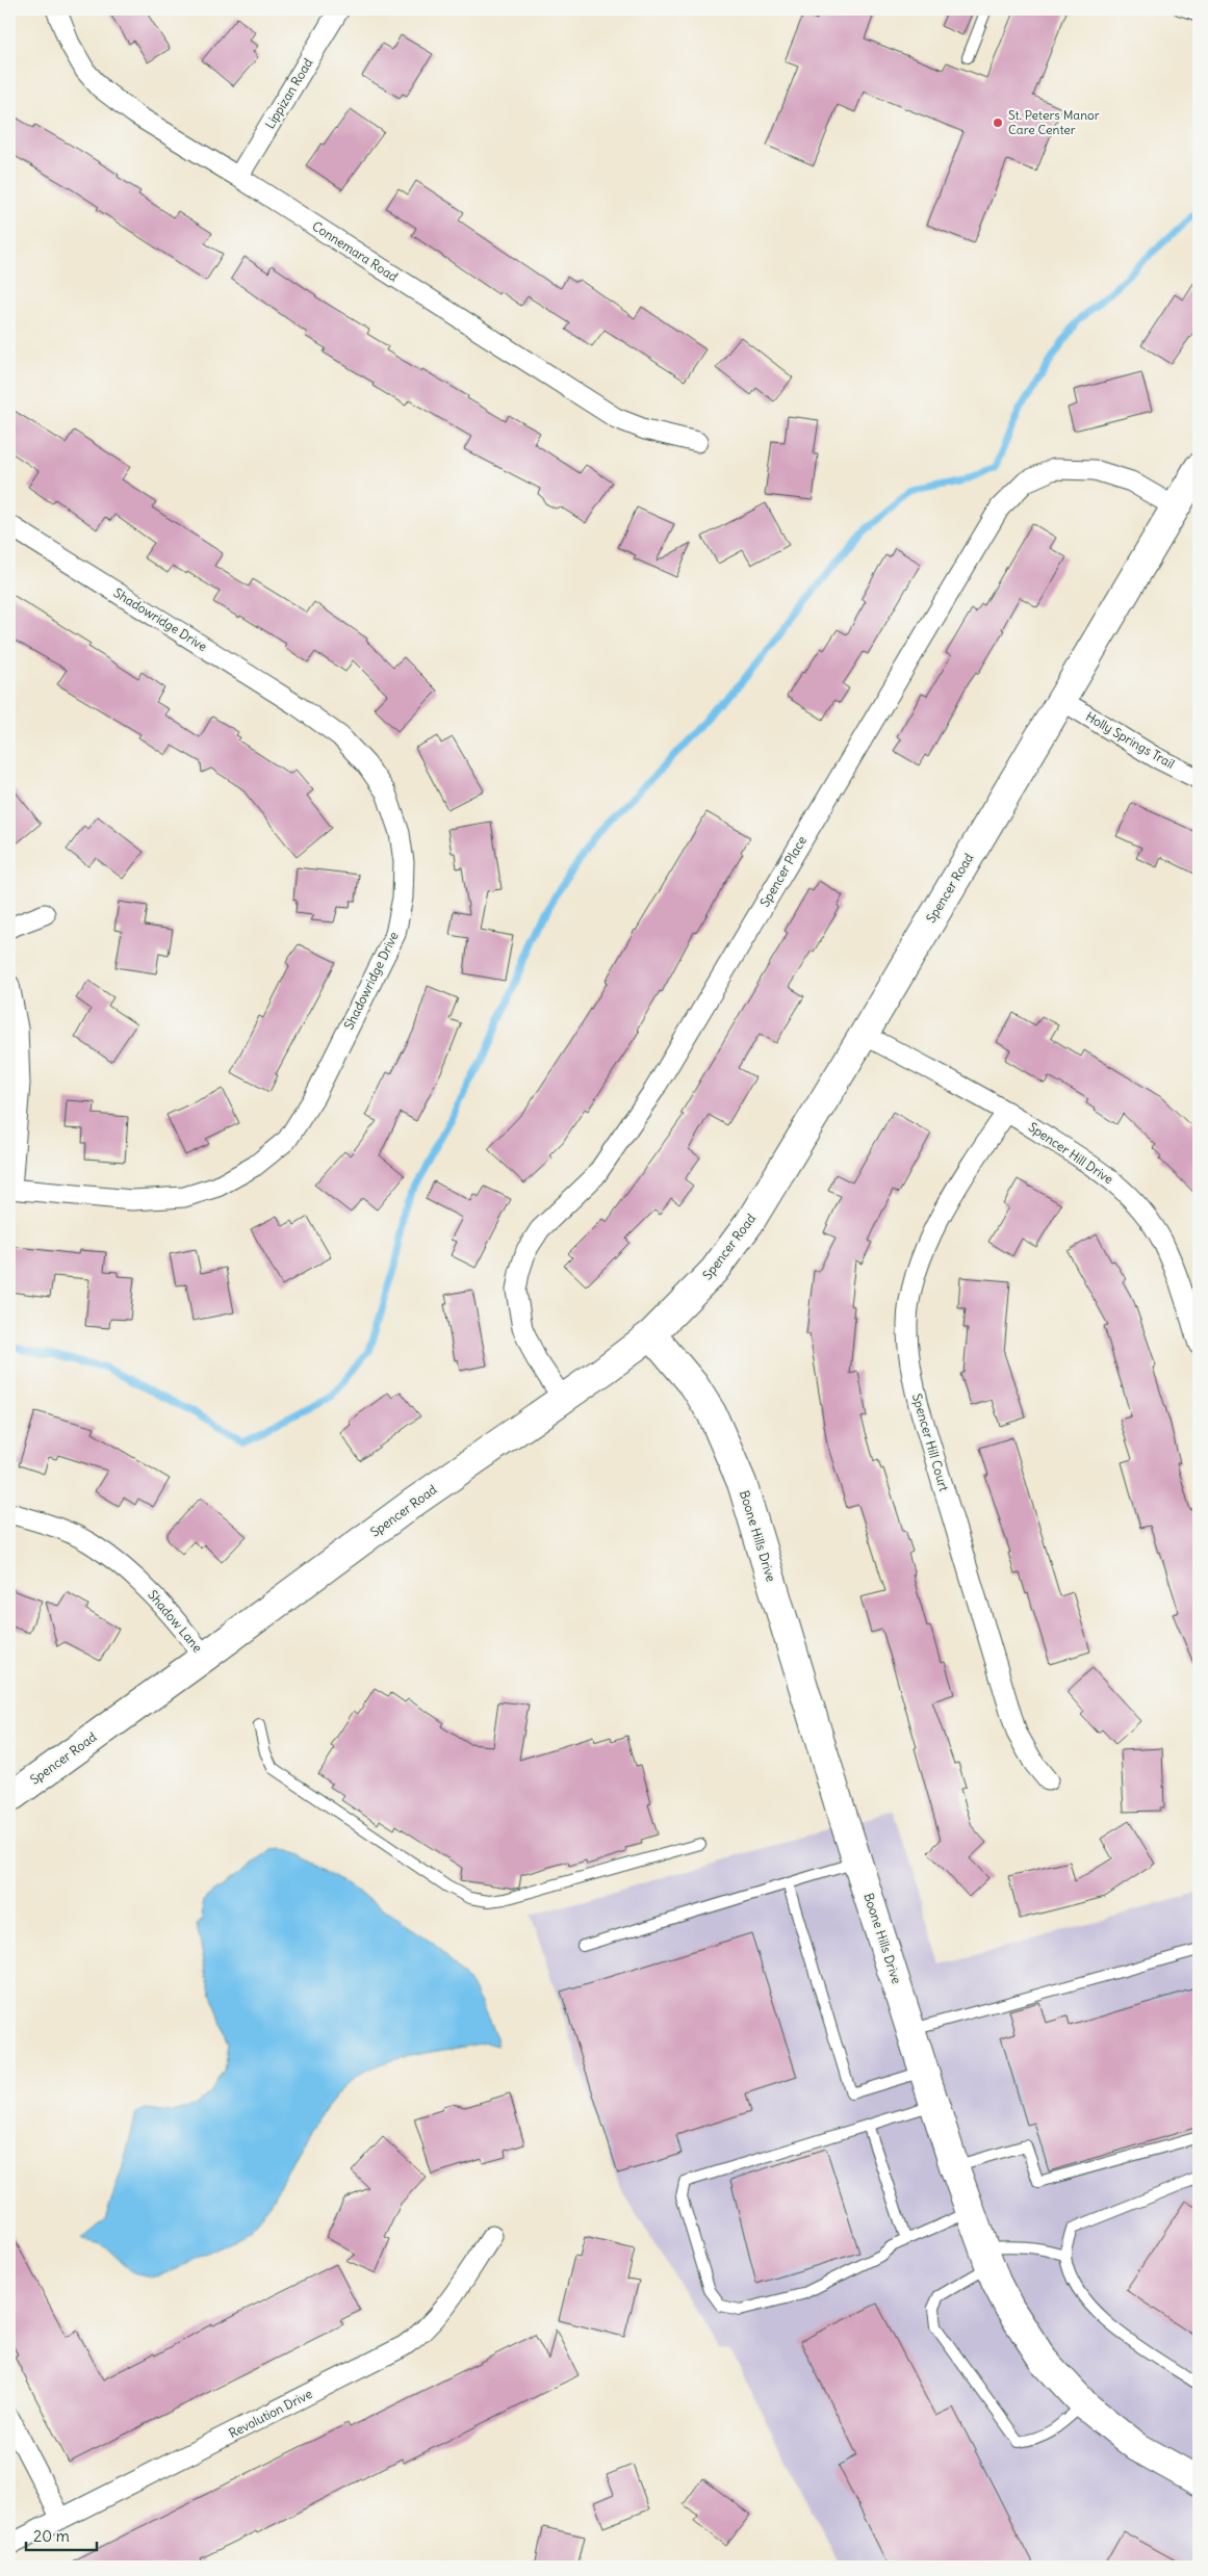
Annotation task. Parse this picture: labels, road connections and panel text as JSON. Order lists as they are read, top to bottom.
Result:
{
  "streets": {
    "main road": ["Spencer Road", "Boone Hills Drive"],
    "street": [
      "Lippizan Road",
      "Connemara Road",
      "Shadowridge Drive",
      "Holly Springs Trail",
      "Spencer Place",
      "Spencer Hill Drive",
      "Spencer Hill Court",
      "Shadow Lane",
      "Revolution Drive"
    ]
  },
  "crossings": [
    ["Lippizan Road", "Connemara Road"],
    ["Holly Springs Trail", "Spencer Road"],
    ["Spencer Place", "Spencer Road"],
    ["Spencer Road", "Spencer Hill Drive"],
    ["Spencer Road", "Boone Hills Drive"],
    ["Spencer Road", "Shadow Lane"],
    ["Spencer Hill Drive", "Spencer Hill Court"]
  ],
  "places": ["St. Peters Manor Care Center"],
  "scale_bar": "20 m"
}
